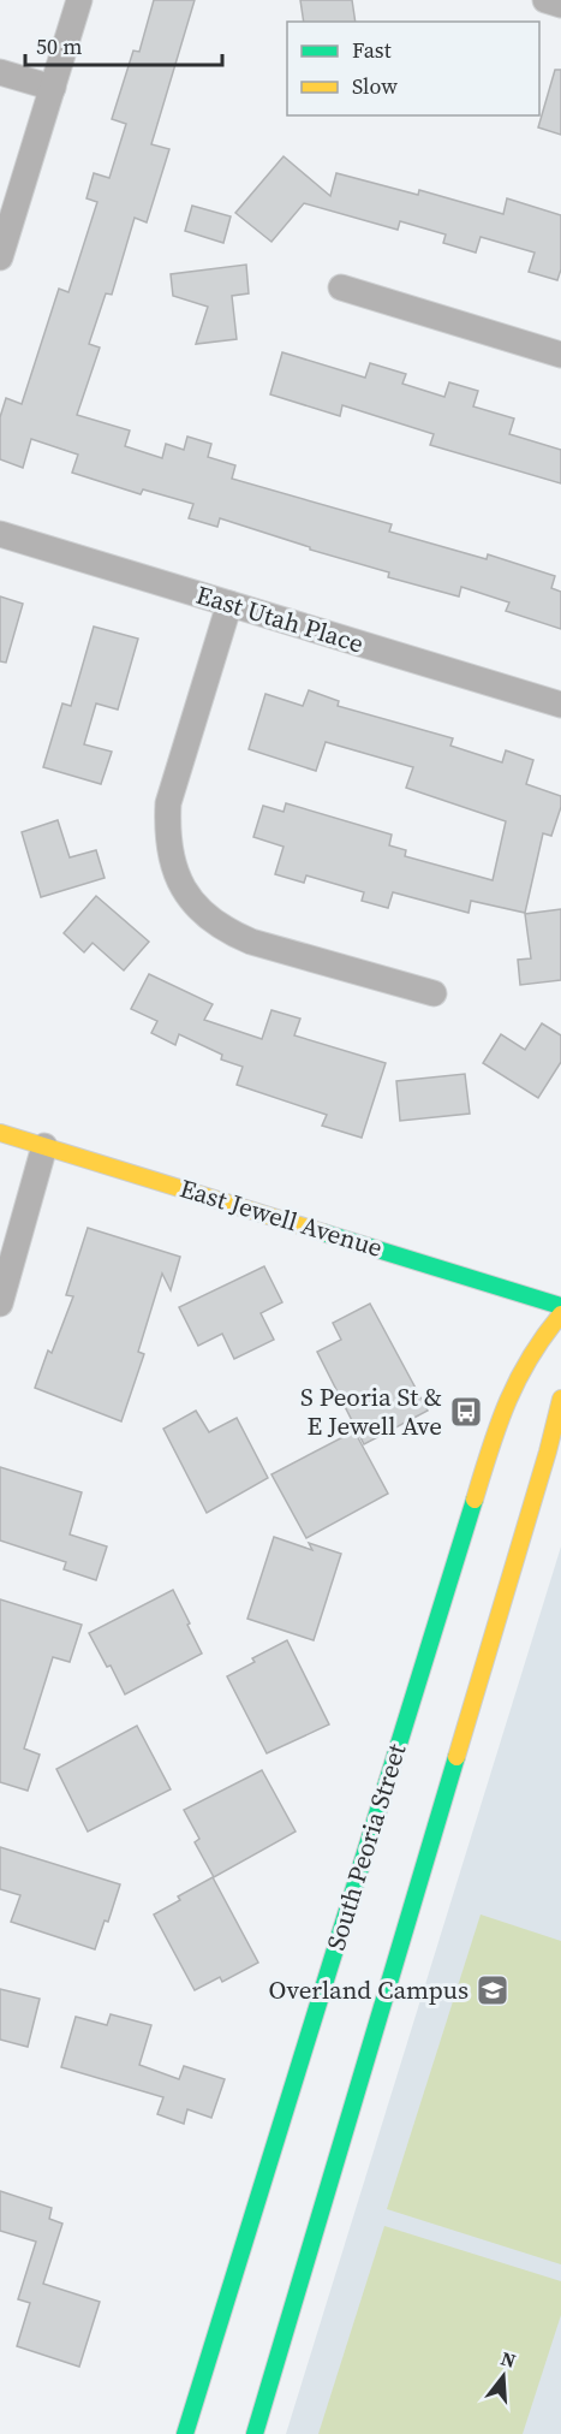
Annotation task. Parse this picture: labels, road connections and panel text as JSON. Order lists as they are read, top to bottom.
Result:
{
  "streets": {
    "main road": ["East Jewell Avenue", "South Peoria Street"],
    "street": ["East Utah Place"]
  },
  "places": {
    "bus stop": ["S Peoria St & E Jewell Ave"],
    "school or university": ["Overland Campus"]
  },
  "legend": ["Fast", "Slow"],
  "scale_bar": "50 m",
  "north": "top"
}
